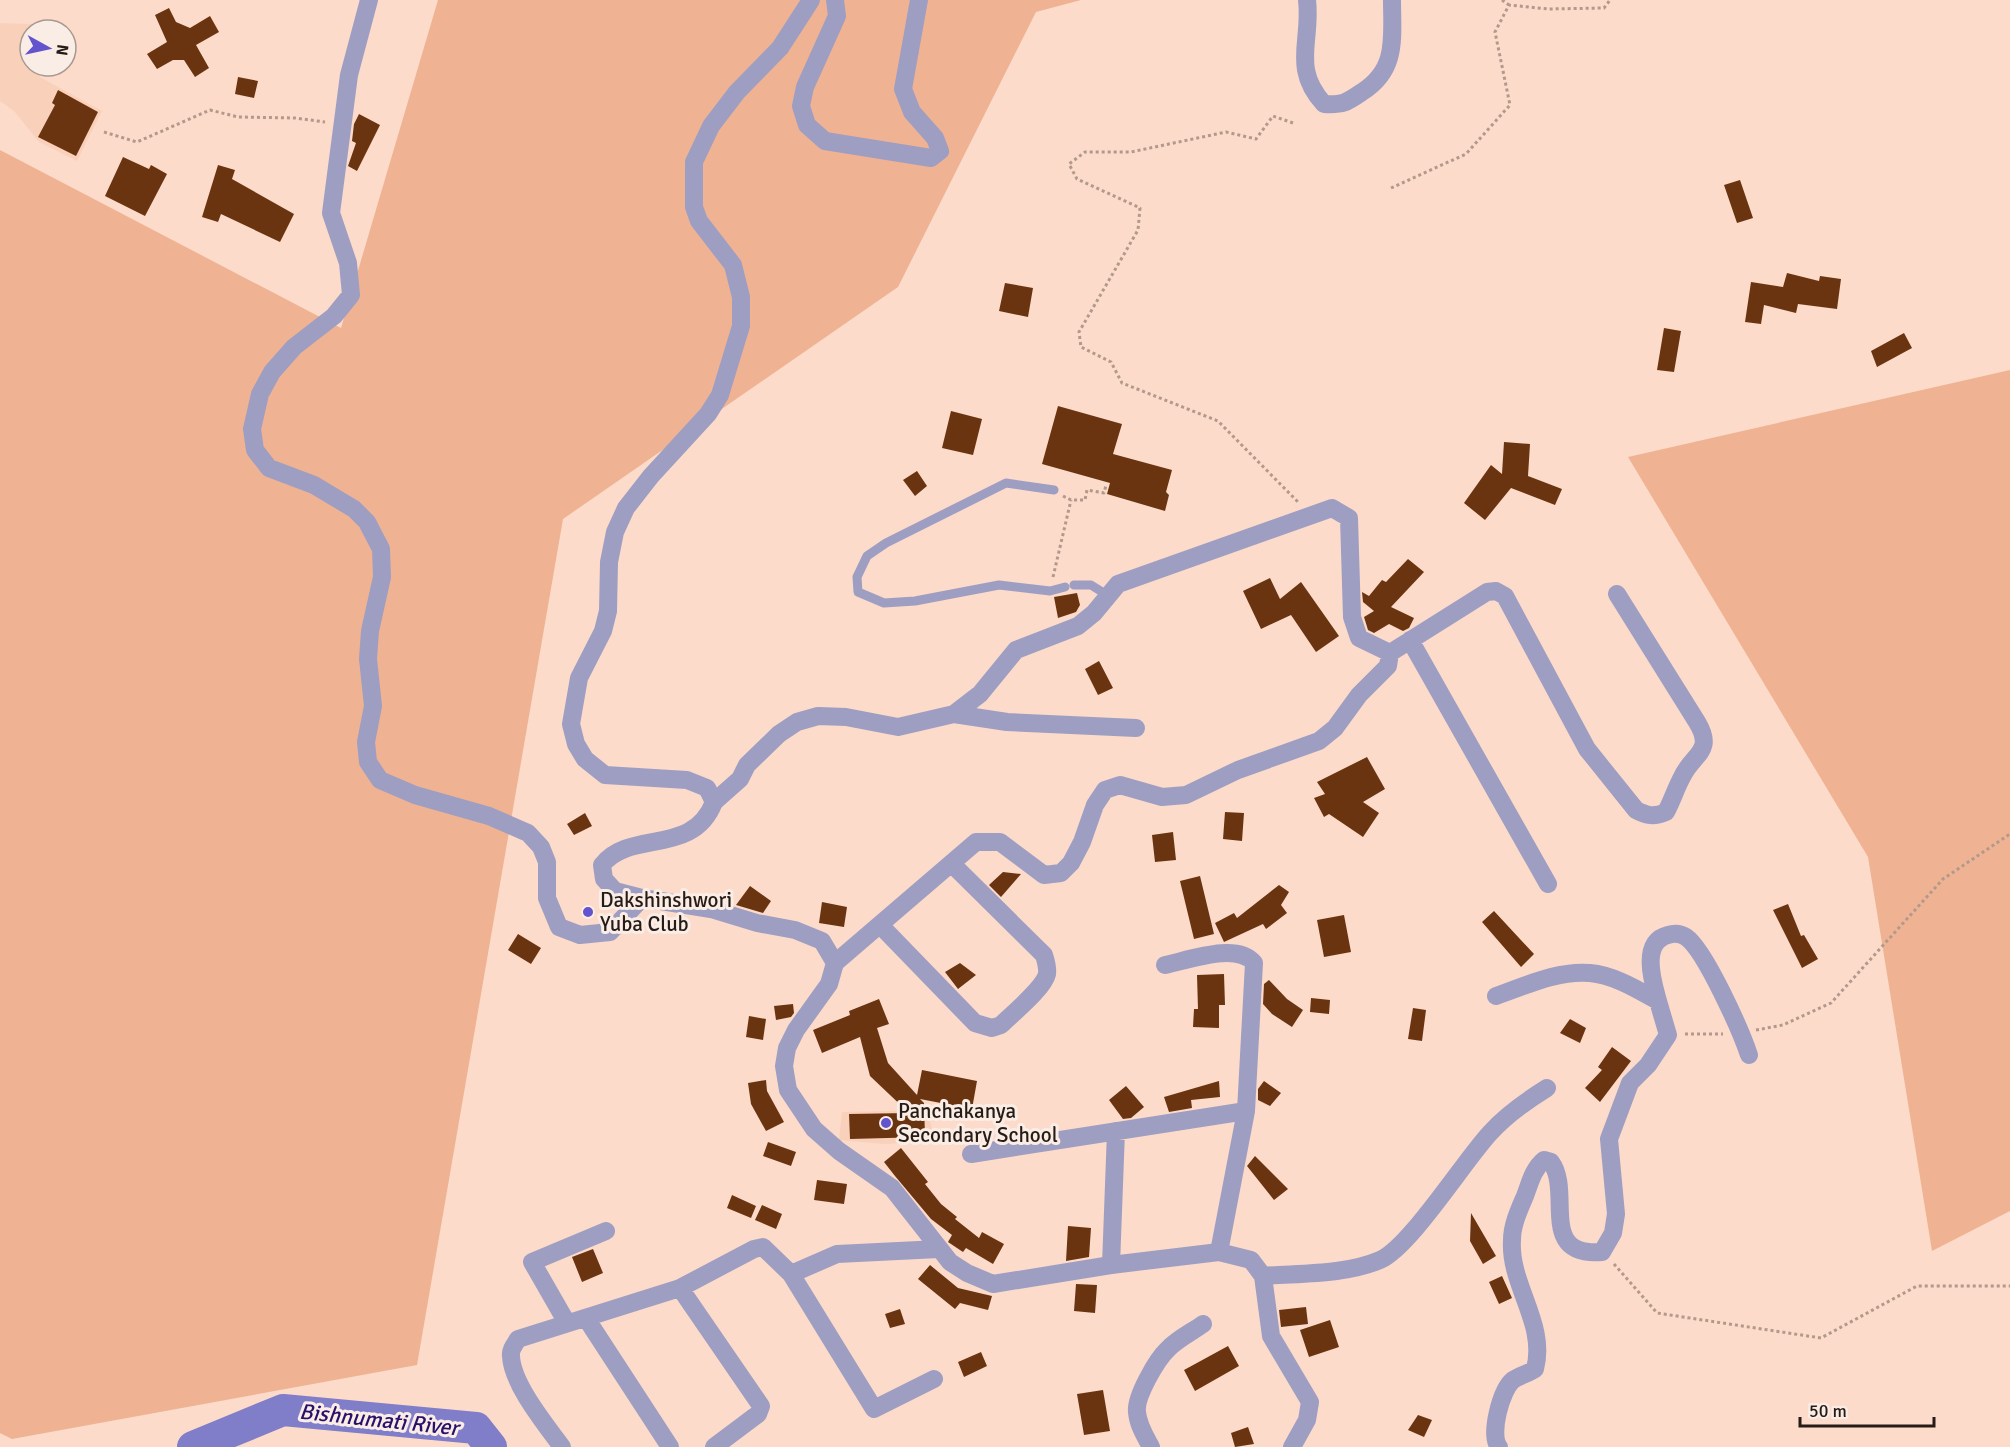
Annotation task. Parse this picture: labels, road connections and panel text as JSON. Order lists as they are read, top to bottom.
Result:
{
  "water": ["Bishnumati River"],
  "places": ["Dakshinshwori Yuba Club", "Panchakanya Secondary School"],
  "scale_bar": "50 m",
  "north": "right"
}
